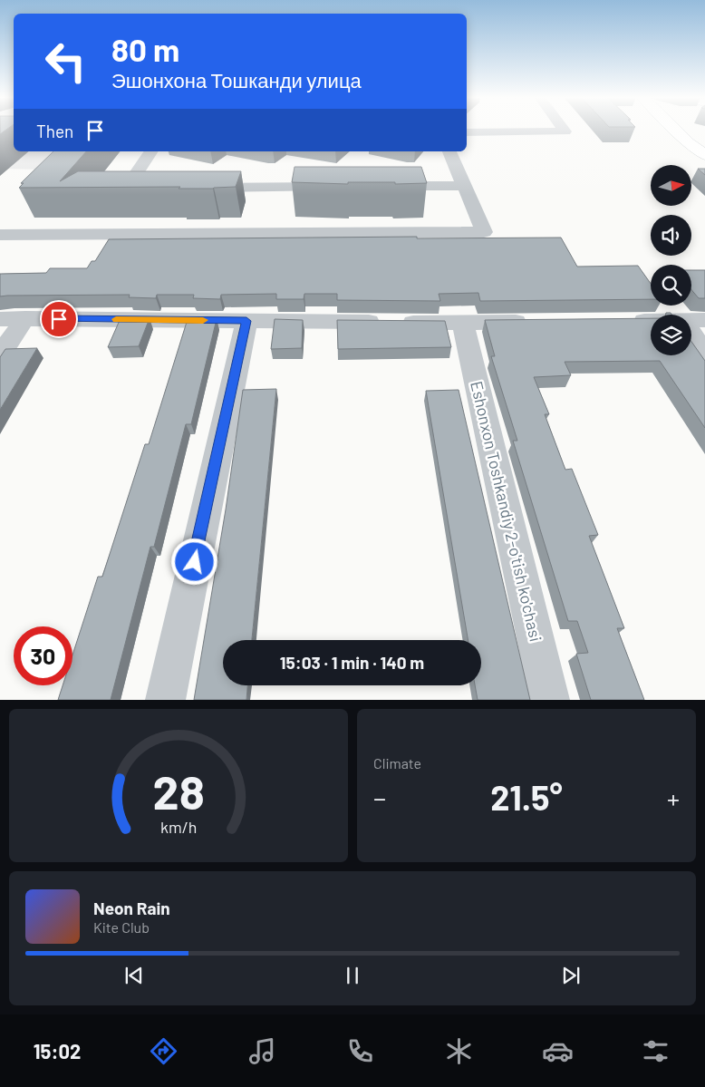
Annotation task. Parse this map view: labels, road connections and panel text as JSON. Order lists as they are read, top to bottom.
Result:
{
  "streets": {
    "street": ["Eshonxon Toshkandiy 2-o'tish ko'chasi"]
  },
  "north": "right",
  "page": {
    "turn": ["80 m", "Эшонхона Тошканди улица"],
    "then": "Then",
    "limit": "30",
    "trip": "15:03 · 1 min · 140 m",
    "tile": "Climate",
    "heat": ["−", "21.5°", "+"],
    "song": ["Neon Rain", "Kite Club"],
    "tabs": "15:02",
    "gauge": ["28", "km/h"]
  }
}
